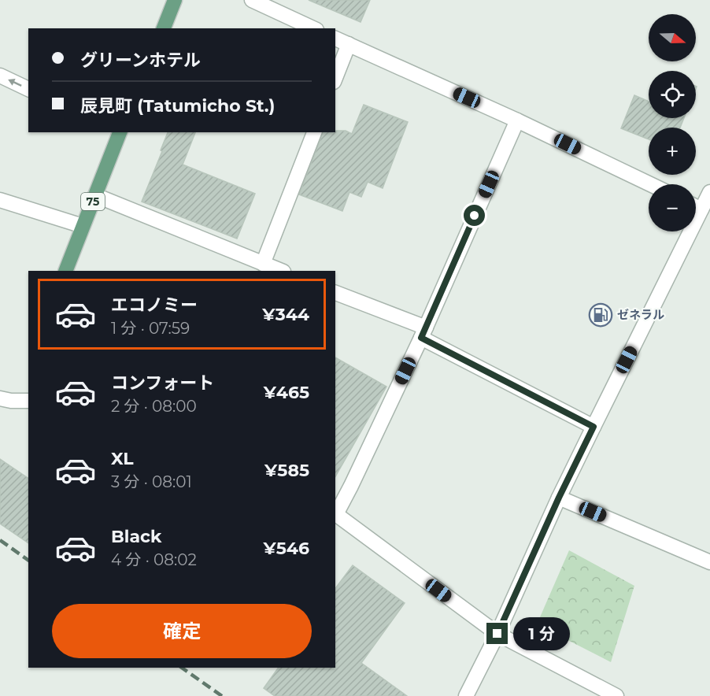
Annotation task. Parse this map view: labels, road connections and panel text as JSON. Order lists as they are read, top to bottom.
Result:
{
  "streets": {
    "main road": ["75"]
  },
  "places": {
    "fuel station": ["ゼネラル"]
  },
  "north": "right",
  "page": {
    "map_buttons": ["+", "−"],
    "banner": ["グリーンホテル", "辰見町 (Tatumicho St.)"],
    "list": [
      {
        "name": "エコノミー",
        "note": "1 分 · 07:59",
        "value": "¥344"
      },
      {
        "name": "コンフォート",
        "note": "2 分 · 08:00",
        "value": "¥465"
      },
      {
        "name": "XL",
        "note": "3 分 · 08:01",
        "value": "¥585"
      },
      {
        "name": "Black",
        "note": "4 分 · 08:02",
        "value": "¥546"
      }
    ],
    "buttons": "確定",
    "bubble": "1 分"
  }
}
